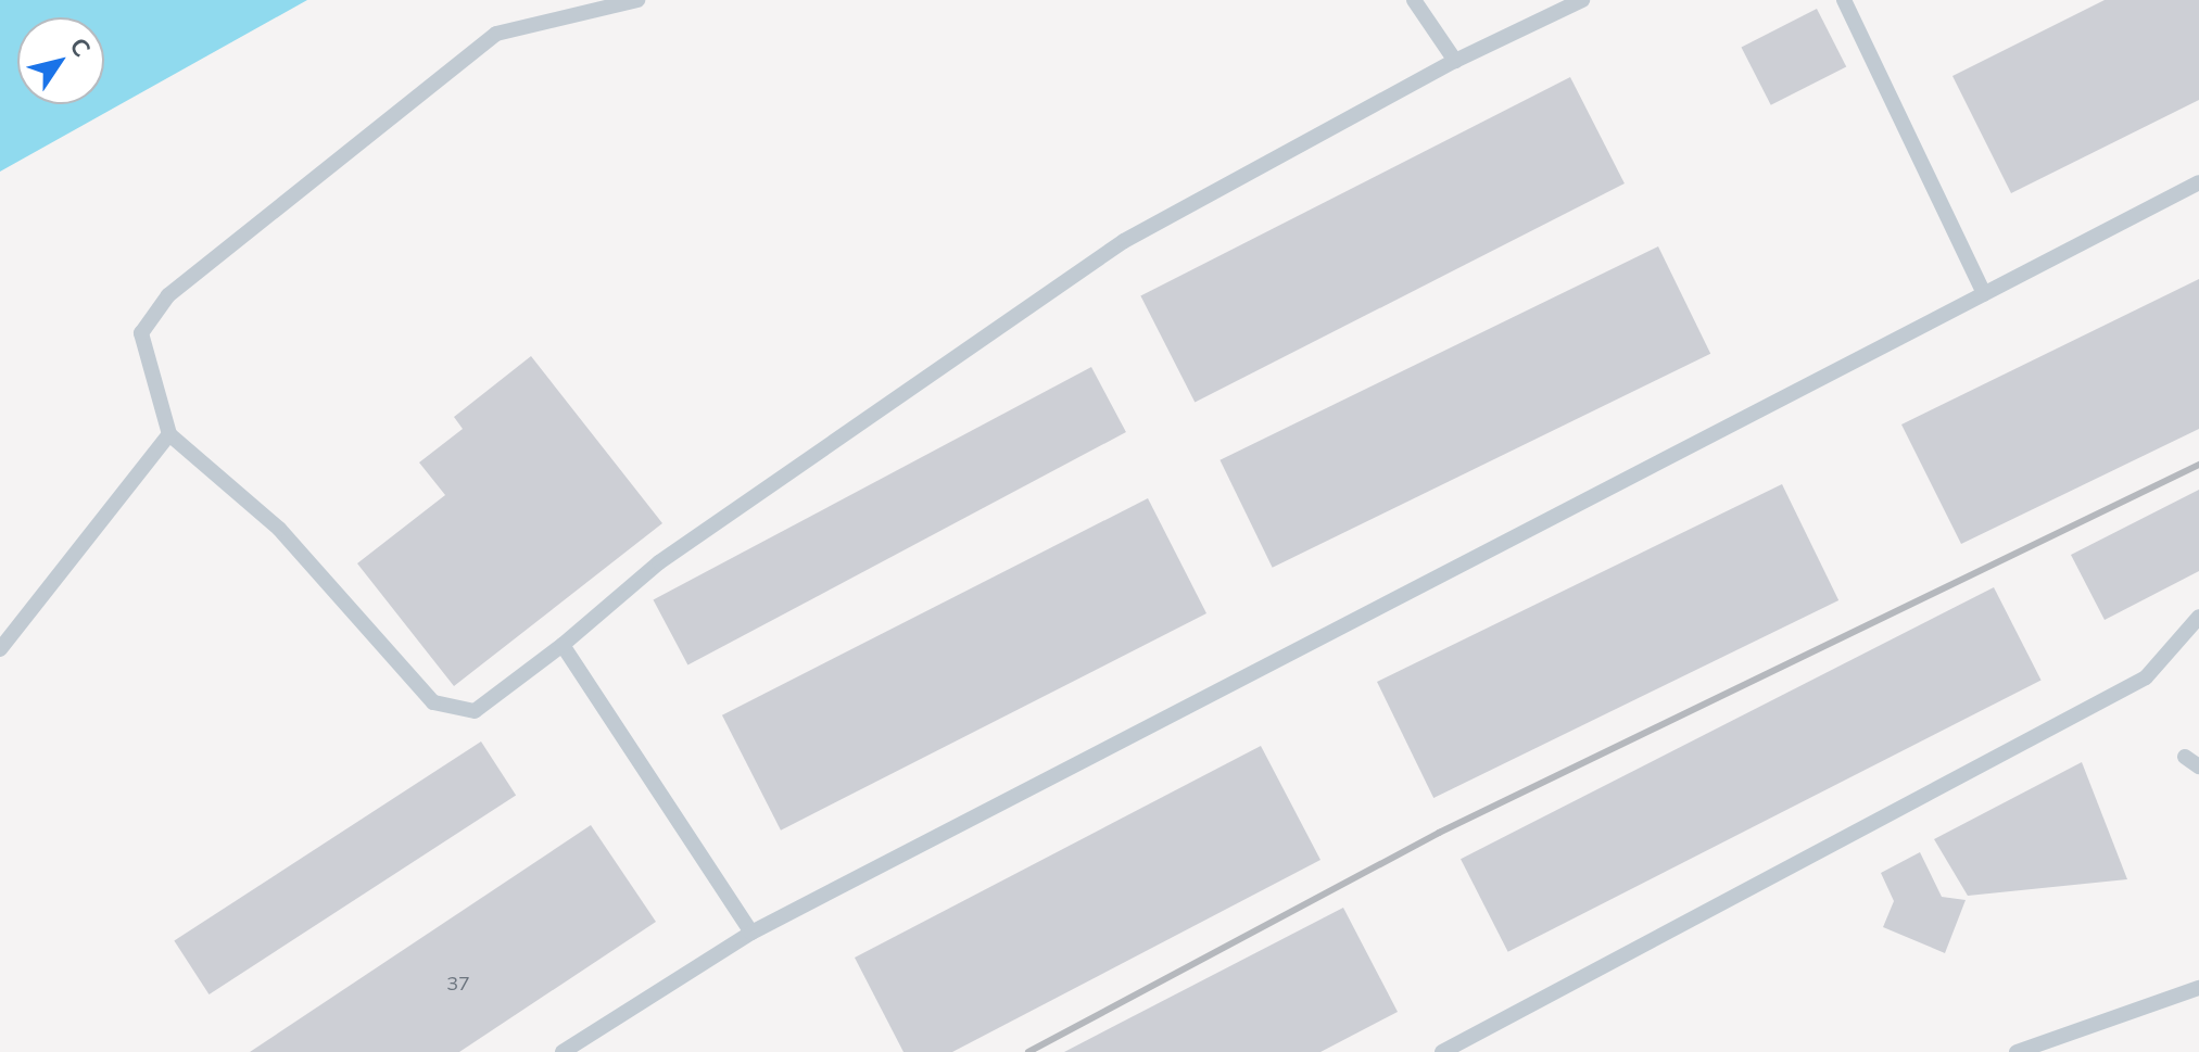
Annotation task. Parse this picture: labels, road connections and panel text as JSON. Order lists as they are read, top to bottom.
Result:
{
  "house_numbers": ["37"],
  "north": "top right"
}
